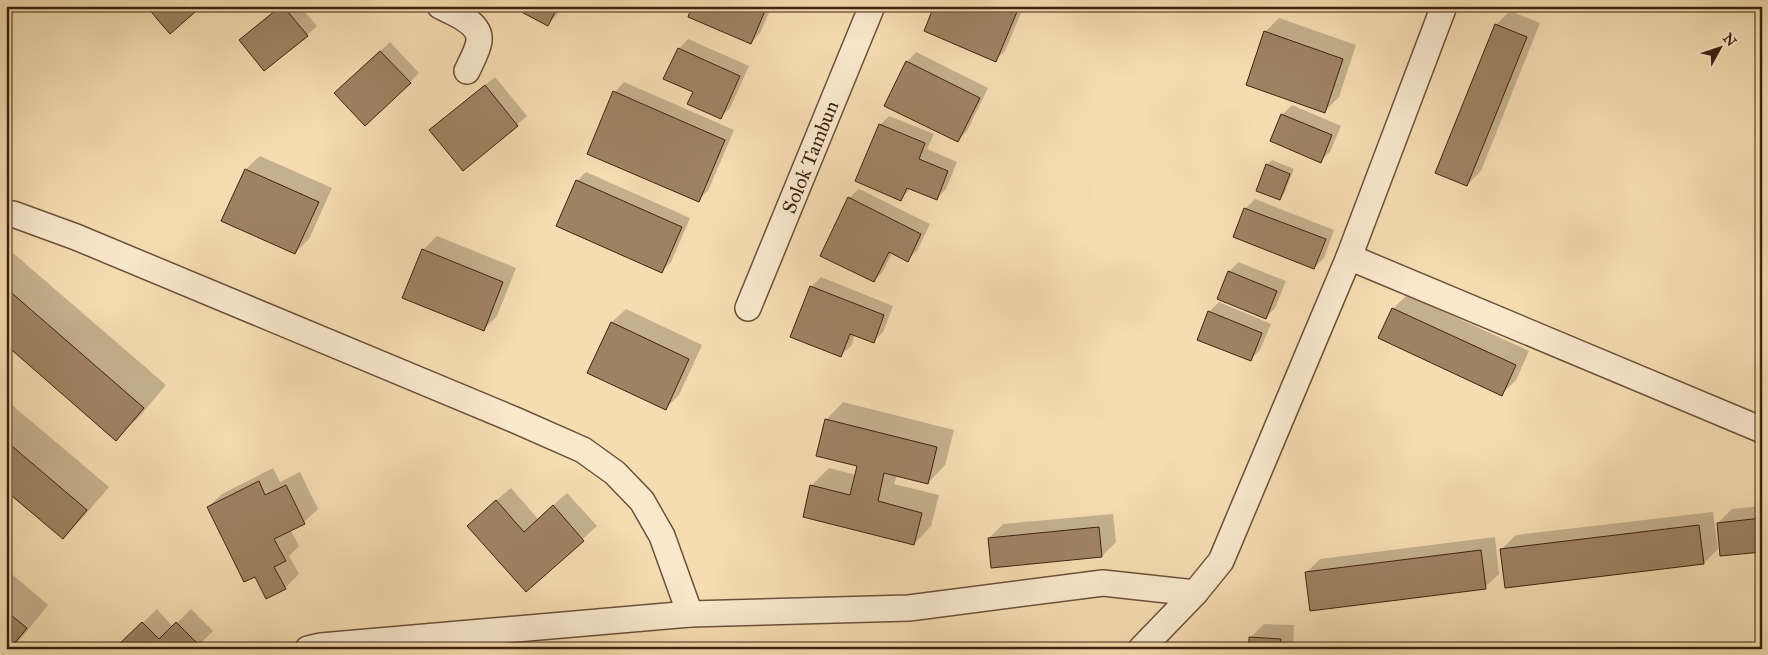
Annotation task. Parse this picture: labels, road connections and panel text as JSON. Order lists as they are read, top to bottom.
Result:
{
  "streets": {
    "street": ["Solok Tambun"]
  },
  "north": "top right"
}
